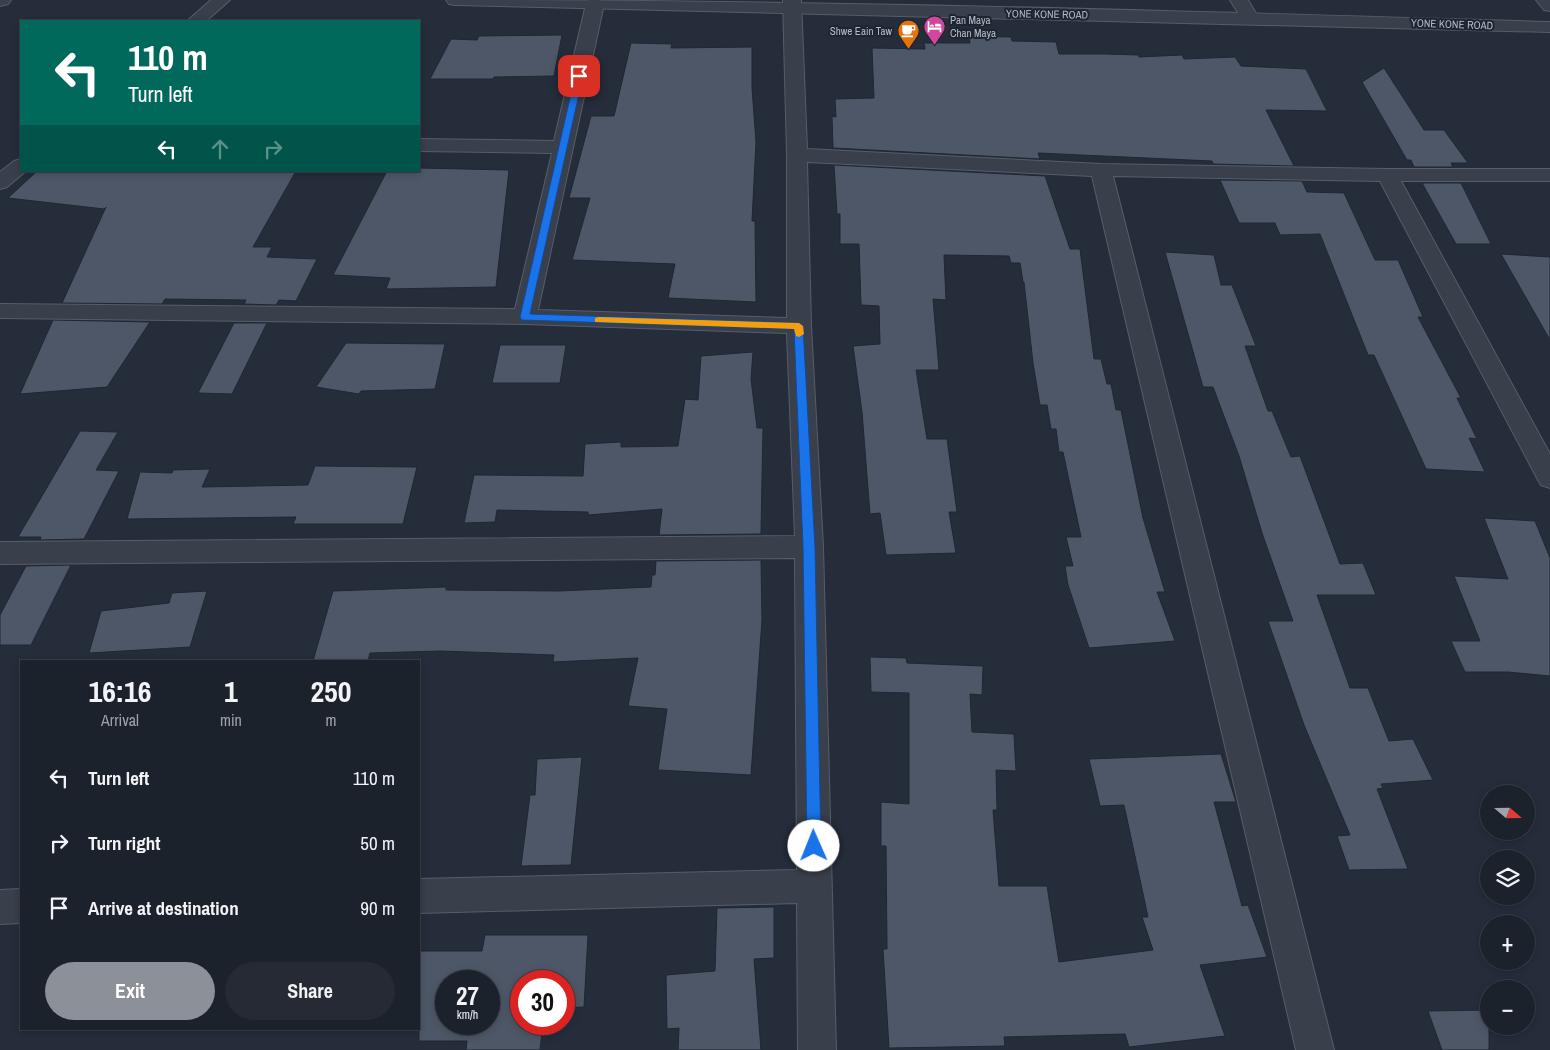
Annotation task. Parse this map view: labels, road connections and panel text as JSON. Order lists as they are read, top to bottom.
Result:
{
  "streets": {
    "street": ["YONE KONE ROAD"]
  },
  "places": {
    "hotel": ["Pan Maya Chan Maya"],
    "cafe": ["Shwe Eain Taw"]
  },
  "north": "right",
  "page": {
    "turn": ["110 m", "Turn left"],
    "eta": [
      "16:16",
      "Arrival",
      "1",
      "min",
      "250",
      "m"
    ],
    "list": [
      {
        "name": "Turn left",
        "value": "110 m"
      },
      {
        "name": "Turn right",
        "value": "50 m"
      },
      {
        "name": "Arrive at destination",
        "value": "90 m"
      }
    ],
    "map_buttons": ["+", "−"],
    "buttons": ["Exit", "Share"],
    "speed": "27 km/h",
    "limit": "30"
  }
}
